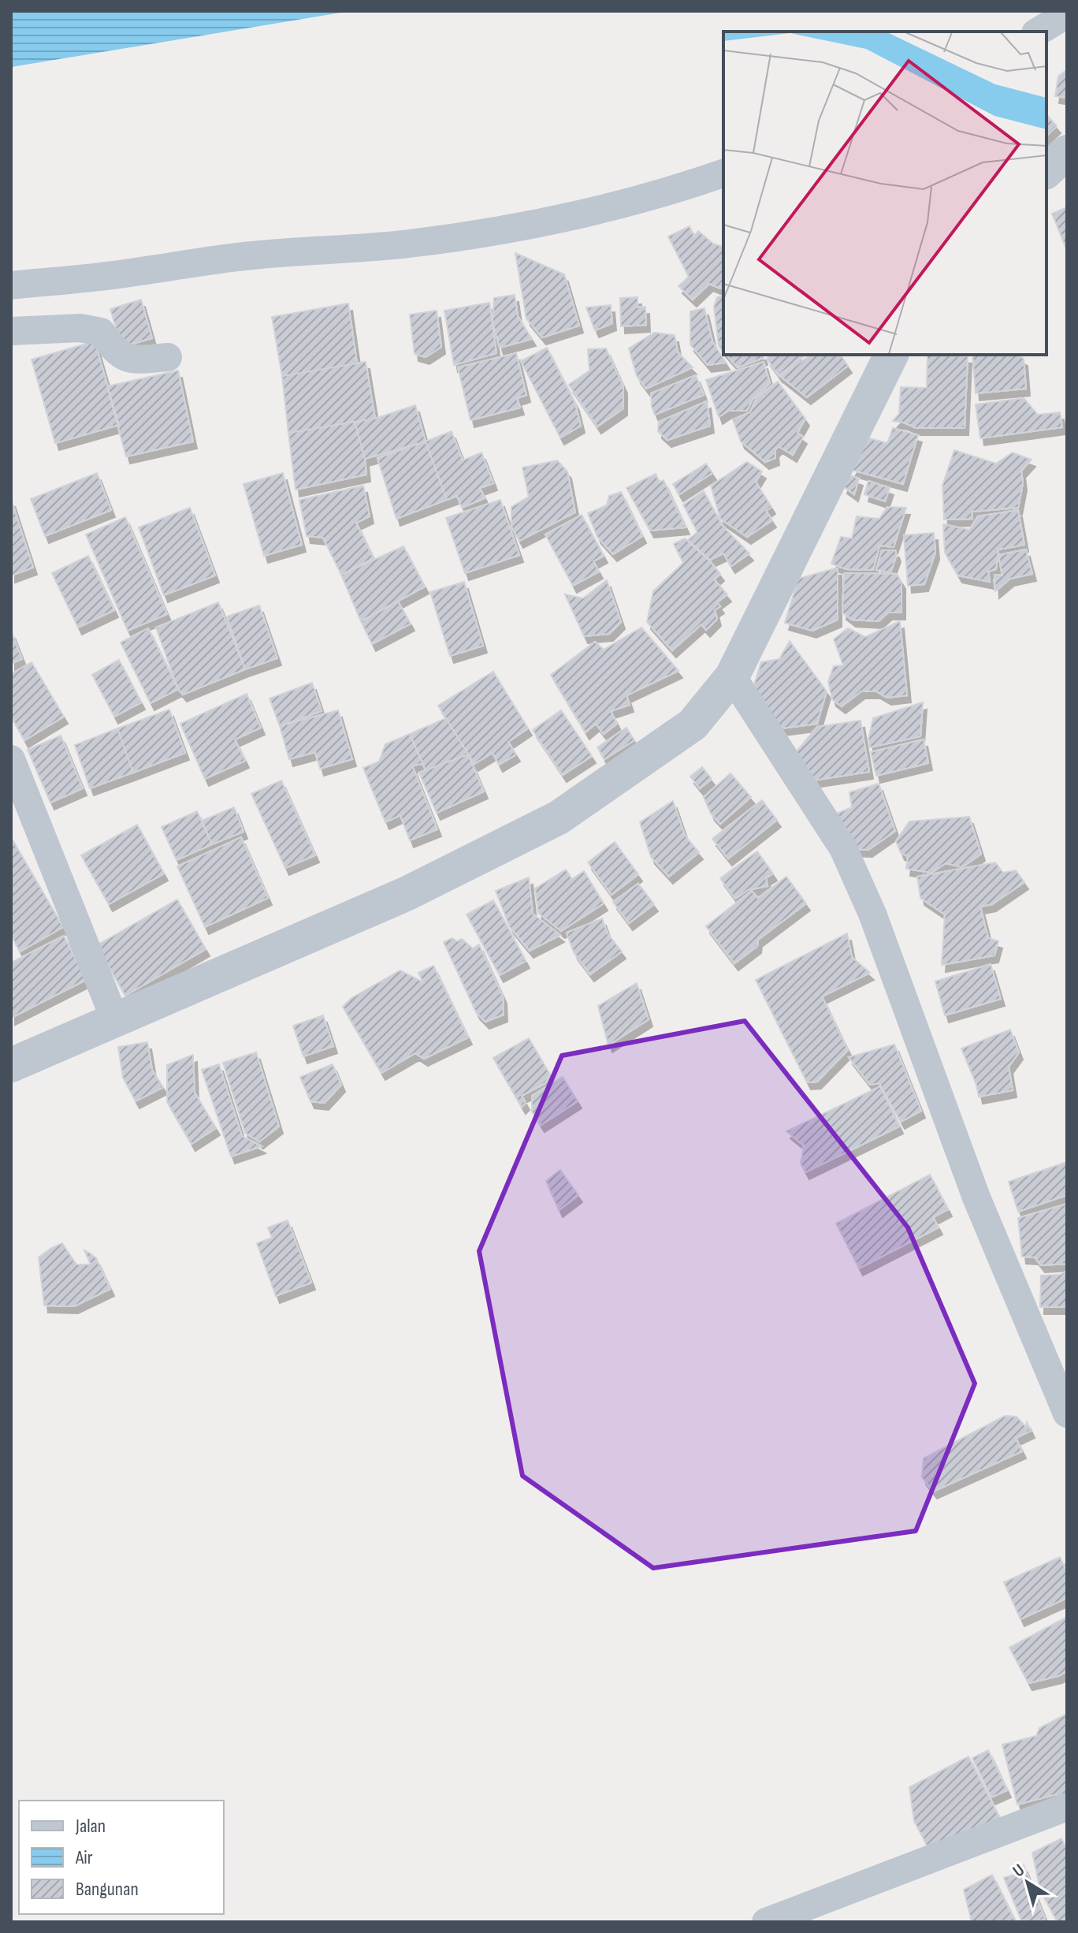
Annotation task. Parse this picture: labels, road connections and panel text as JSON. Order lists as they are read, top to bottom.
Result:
{
  "legend": ["Jalan", "Air", "Bangunan"],
  "north": "top left"
}
